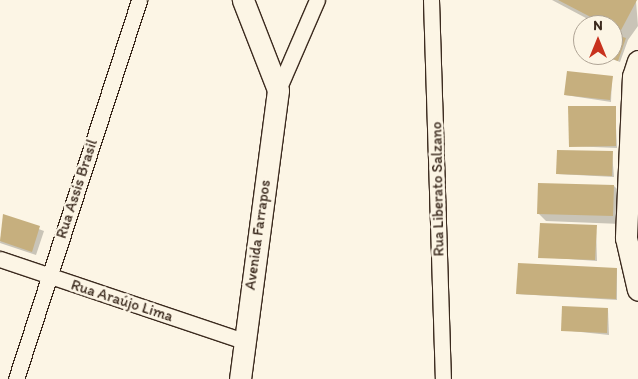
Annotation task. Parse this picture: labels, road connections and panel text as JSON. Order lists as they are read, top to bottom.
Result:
{
  "streets": {
    "street": [
      "Rua Assis Brasil",
      "Rua Liberato Salzano",
      "Avenida Farrapos",
      "Rua Araújo Lima"
    ]
  },
  "crossings": [
    ["Rua Assis Brasil", "Rua Araújo Lima"],
    ["Avenida Farrapos", "Rua Araújo Lima"]
  ],
  "north": "top"
}
